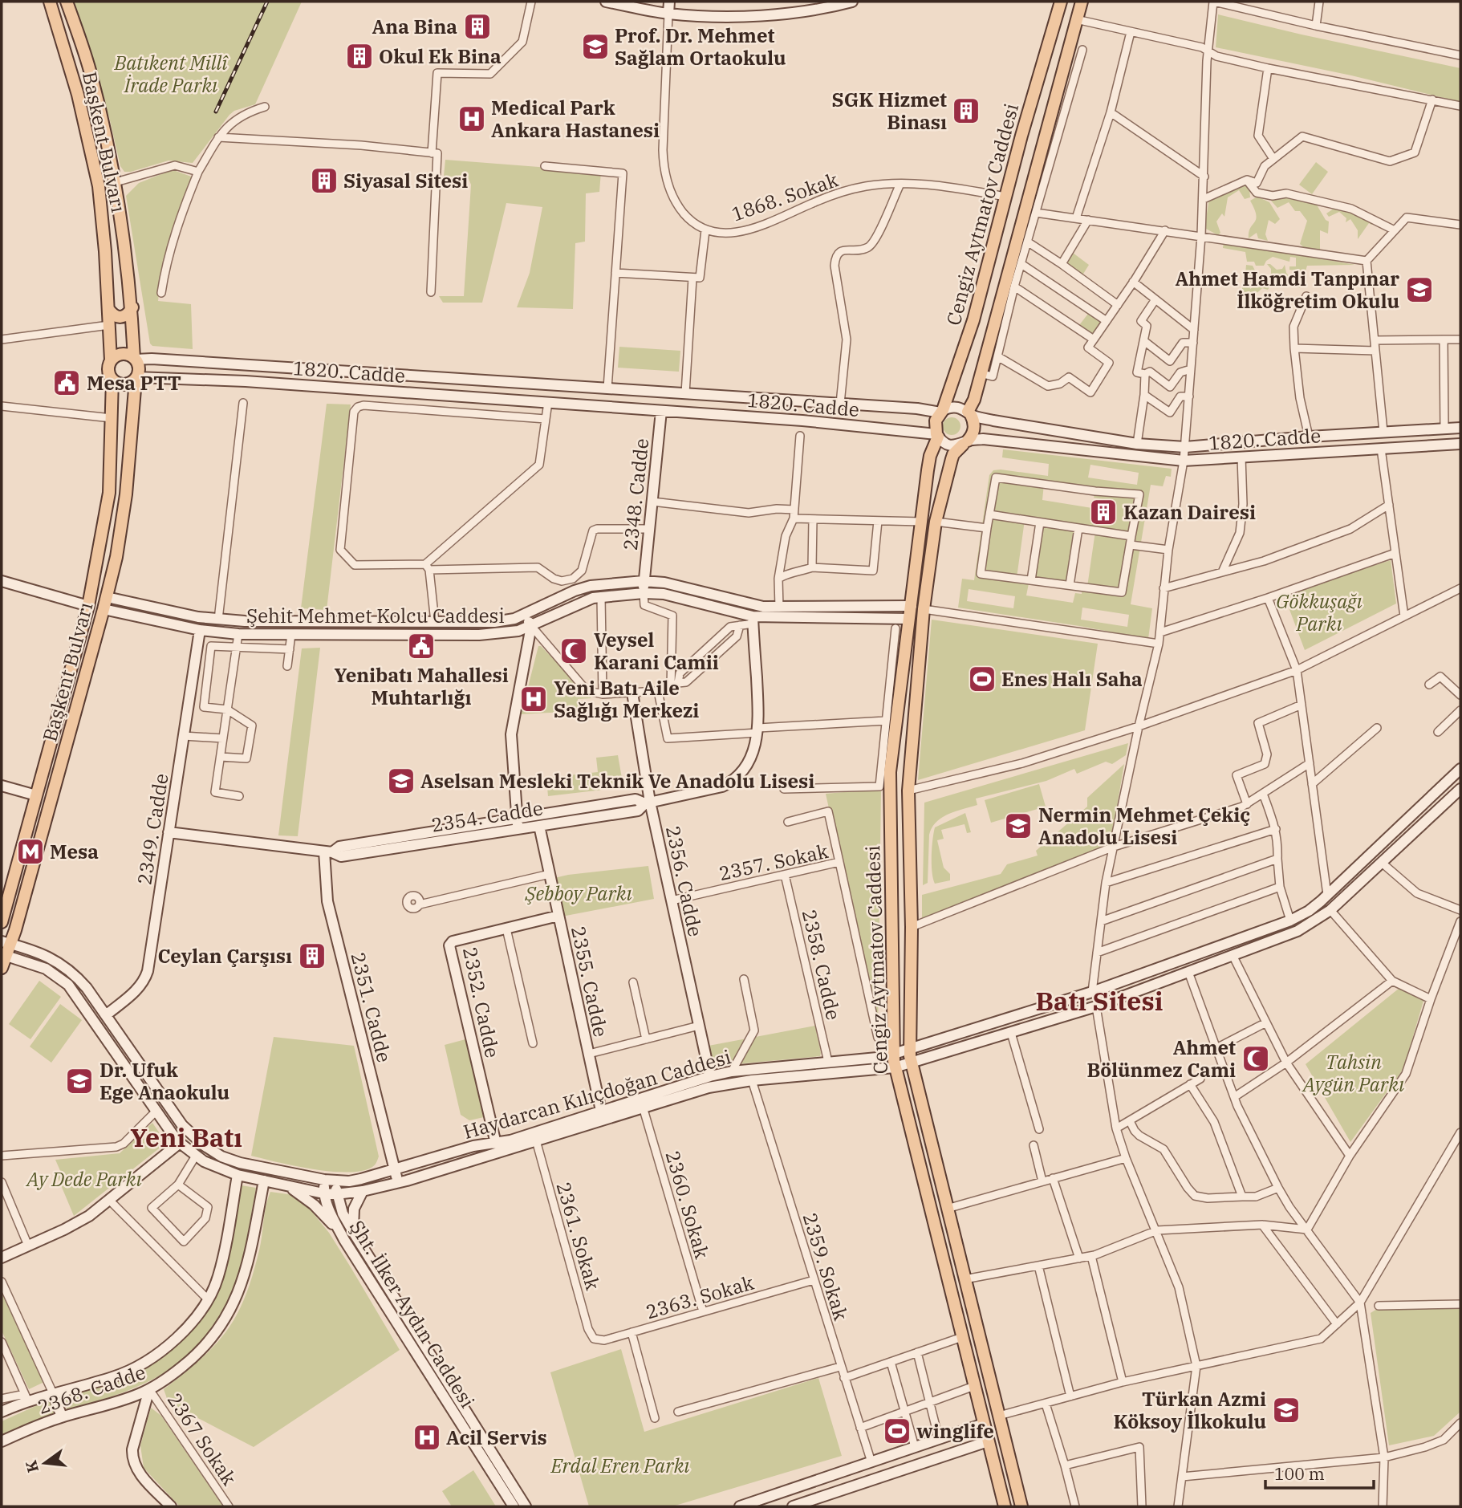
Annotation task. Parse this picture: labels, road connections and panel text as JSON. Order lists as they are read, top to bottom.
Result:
{
  "streets": {
    "main road": [
      "Başkent Bulvarı",
      "Cengiz Aytmatov Caddesi",
      "1820. Cadde",
      "2348. Cadde",
      "Şehit Mehmet Kolcu Caddesi",
      "2354. Cadde",
      "2349. Cadde",
      "2356. Cadde",
      "2355. Cadde",
      "2352. Cadde",
      "2351. Cadde",
      "Haydarcan Kılıçdoğan Caddesi",
      "Şht. İlker Aydın Caddesi",
      "2368. Cadde"
    ],
    "street": [
      "1868. Sokak",
      "2357. Sokak",
      "2358. Cadde",
      "2360. Sokak",
      "2361. Sokak",
      "2359. Sokak",
      "2363. Sokak",
      "2367 Sokak"
    ]
  },
  "crossings": [
    ["Başkent Bulvarı", "1820. Cadde"],
    ["Başkent Bulvarı", "Şehit Mehmet Kolcu Caddesi"],
    ["Başkent Bulvarı", "Haydarcan Kılıçdoğan Caddesi"],
    ["1868. Sokak", "Cengiz Aytmatov Caddesi"],
    ["Cengiz Aytmatov Caddesi", "1820. Cadde"],
    ["Cengiz Aytmatov Caddesi", "Şehit Mehmet Kolcu Caddesi"],
    ["Cengiz Aytmatov Caddesi", "Haydarcan Kılıçdoğan Caddesi"],
    ["1820. Cadde", "2348. Cadde"],
    ["2348. Cadde", "Şehit Mehmet Kolcu Caddesi"],
    ["Şehit Mehmet Kolcu Caddesi", "2354. Cadde"],
    ["Şehit Mehmet Kolcu Caddesi", "2349. Cadde"],
    ["2354. Cadde", "2349. Cadde"],
    ["2354. Cadde", "2356. Cadde"],
    ["2354. Cadde", "2355. Cadde"],
    ["2354. Cadde", "2351. Cadde"],
    ["2349. Cadde", "Haydarcan Kılıçdoğan Caddesi"],
    ["2357. Sokak", "2356. Cadde"],
    ["2357. Sokak", "2358. Cadde"],
    ["2356. Cadde", "Haydarcan Kılıçdoğan Caddesi"],
    ["2358. Cadde", "Haydarcan Kılıçdoğan Caddesi"],
    ["2355. Cadde", "2352. Cadde"],
    ["2355. Cadde", "Haydarcan Kılıçdoğan Caddesi"],
    ["2352. Cadde", "Haydarcan Kılıçdoğan Caddesi"],
    ["2351. Cadde", "Haydarcan Kılıçdoğan Caddesi"],
    ["Haydarcan Kılıçdoğan Caddesi", "2360. Sokak"],
    ["Haydarcan Kılıçdoğan Caddesi", "2361. Sokak"],
    ["Haydarcan Kılıçdoğan Caddesi", "2359. Sokak"],
    ["Haydarcan Kılıçdoğan Caddesi", "Şht. İlker Aydın Caddesi"],
    ["Haydarcan Kılıçdoğan Caddesi", "2368. Cadde"],
    ["2360. Sokak", "2363. Sokak"],
    ["2361. Sokak", "2363. Sokak"],
    ["2359. Sokak", "2363. Sokak"],
    ["2368. Cadde", "2367 Sokak"]
  ],
  "districts": ["Batı Sitesi", "Yeni Batı"],
  "parks": [
    "Batıkent Millî İrade Parkı",
    "Gökkuşağı Parkı",
    "Şebboy Parkı",
    "Tahsin Aygün Parkı",
    "Ay Dede Parkı",
    "Erdal Eren Parkı"
  ],
  "places": {
    "building": [
      "Ana Bina",
      "Okul Ek Bina",
      "SGK Hizmet Binası",
      "Siyasal Sitesi",
      "Kazan Dairesi",
      "Ceylan Çarşısı"
    ],
    "school or university": [
      "Prof. Dr. Mehmet Sağlam Ortaokulu",
      "Ahmet Hamdi Tanpınar İlköğretim Okulu",
      "Aselsan Mesleki Teknik Ve Anadolu Lisesi",
      "Nermin Mehmet Çekiç Anadolu Lisesi",
      "Dr. Ufuk Ege Anaokulu",
      "Türkan Azmi Köksoy İlkokulu"
    ],
    "hospital": ["Medical Park Ankara Hastanesi", "Yeni Batı Aile Sağlığı Merkezi", "Acil Servis"],
    "public building": ["Mesa PTT", "Yenibatı Mahallesi Muhtarlığı"],
    "mosque": ["Veysel Karani Camii", "Ahmet Bölünmez Cami"],
    "sports": ["Enes Halı Saha", "winglife"],
    "metro station": ["Mesa"]
  },
  "scale_bar": "100 m",
  "north": "left"
}
